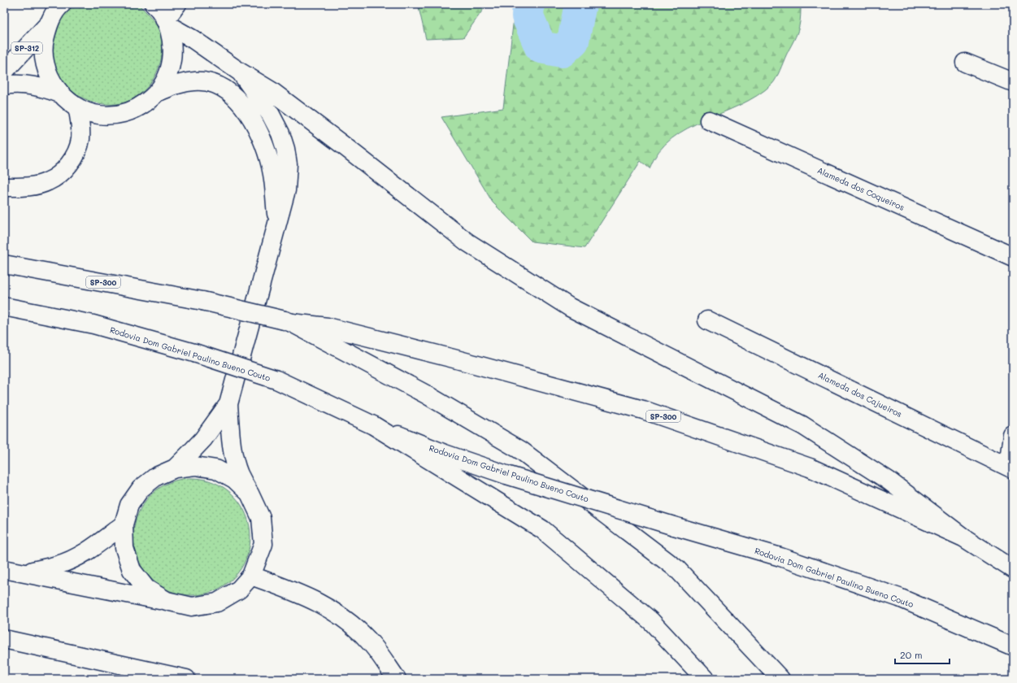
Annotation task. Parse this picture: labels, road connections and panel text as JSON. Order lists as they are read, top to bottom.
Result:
{
  "streets": {
    "main road": [
      "SP-312",
      "Alameda dos Coqueiros",
      "SP-300",
      "Rodovia Dom Gabriel Paulino Bueno Couto",
      "Alameda dos Cajueiros"
    ]
  },
  "scale_bar": "20 m"
}
